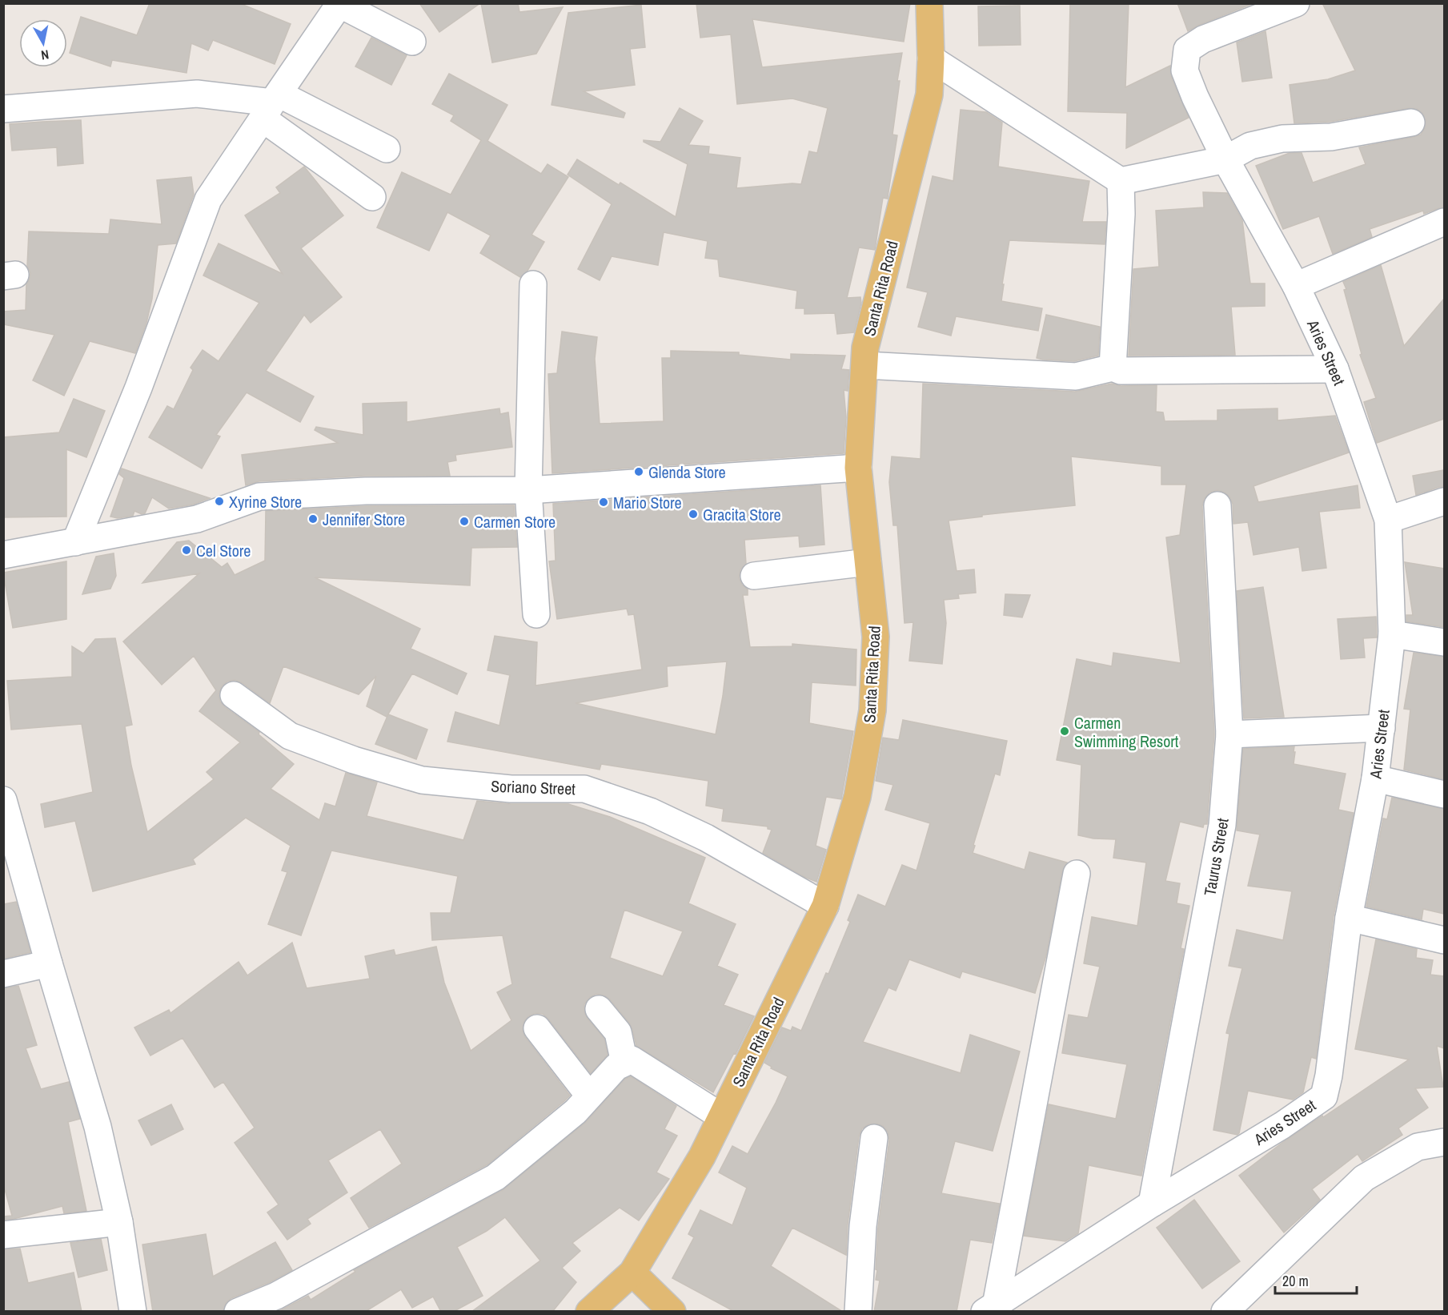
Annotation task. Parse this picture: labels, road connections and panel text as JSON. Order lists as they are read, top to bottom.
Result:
{
  "streets": {
    "main road": ["Santa Rita Road"],
    "street": ["Aries Street", "Soriano Street", "Taurus Street"]
  },
  "crossings": [
    ["Santa Rita Road", "Soriano Street"],
    ["Aries Street", "Taurus Street"]
  ],
  "places": [
    "Glenda Store",
    "Xyrine Store",
    "Mario Store",
    "Gracita Store",
    "Jennifer Store",
    "Carmen Store",
    "Cel Store",
    "Carmen Swimming Resort"
  ],
  "scale_bar": "20 m",
  "north": "bottom"
}
